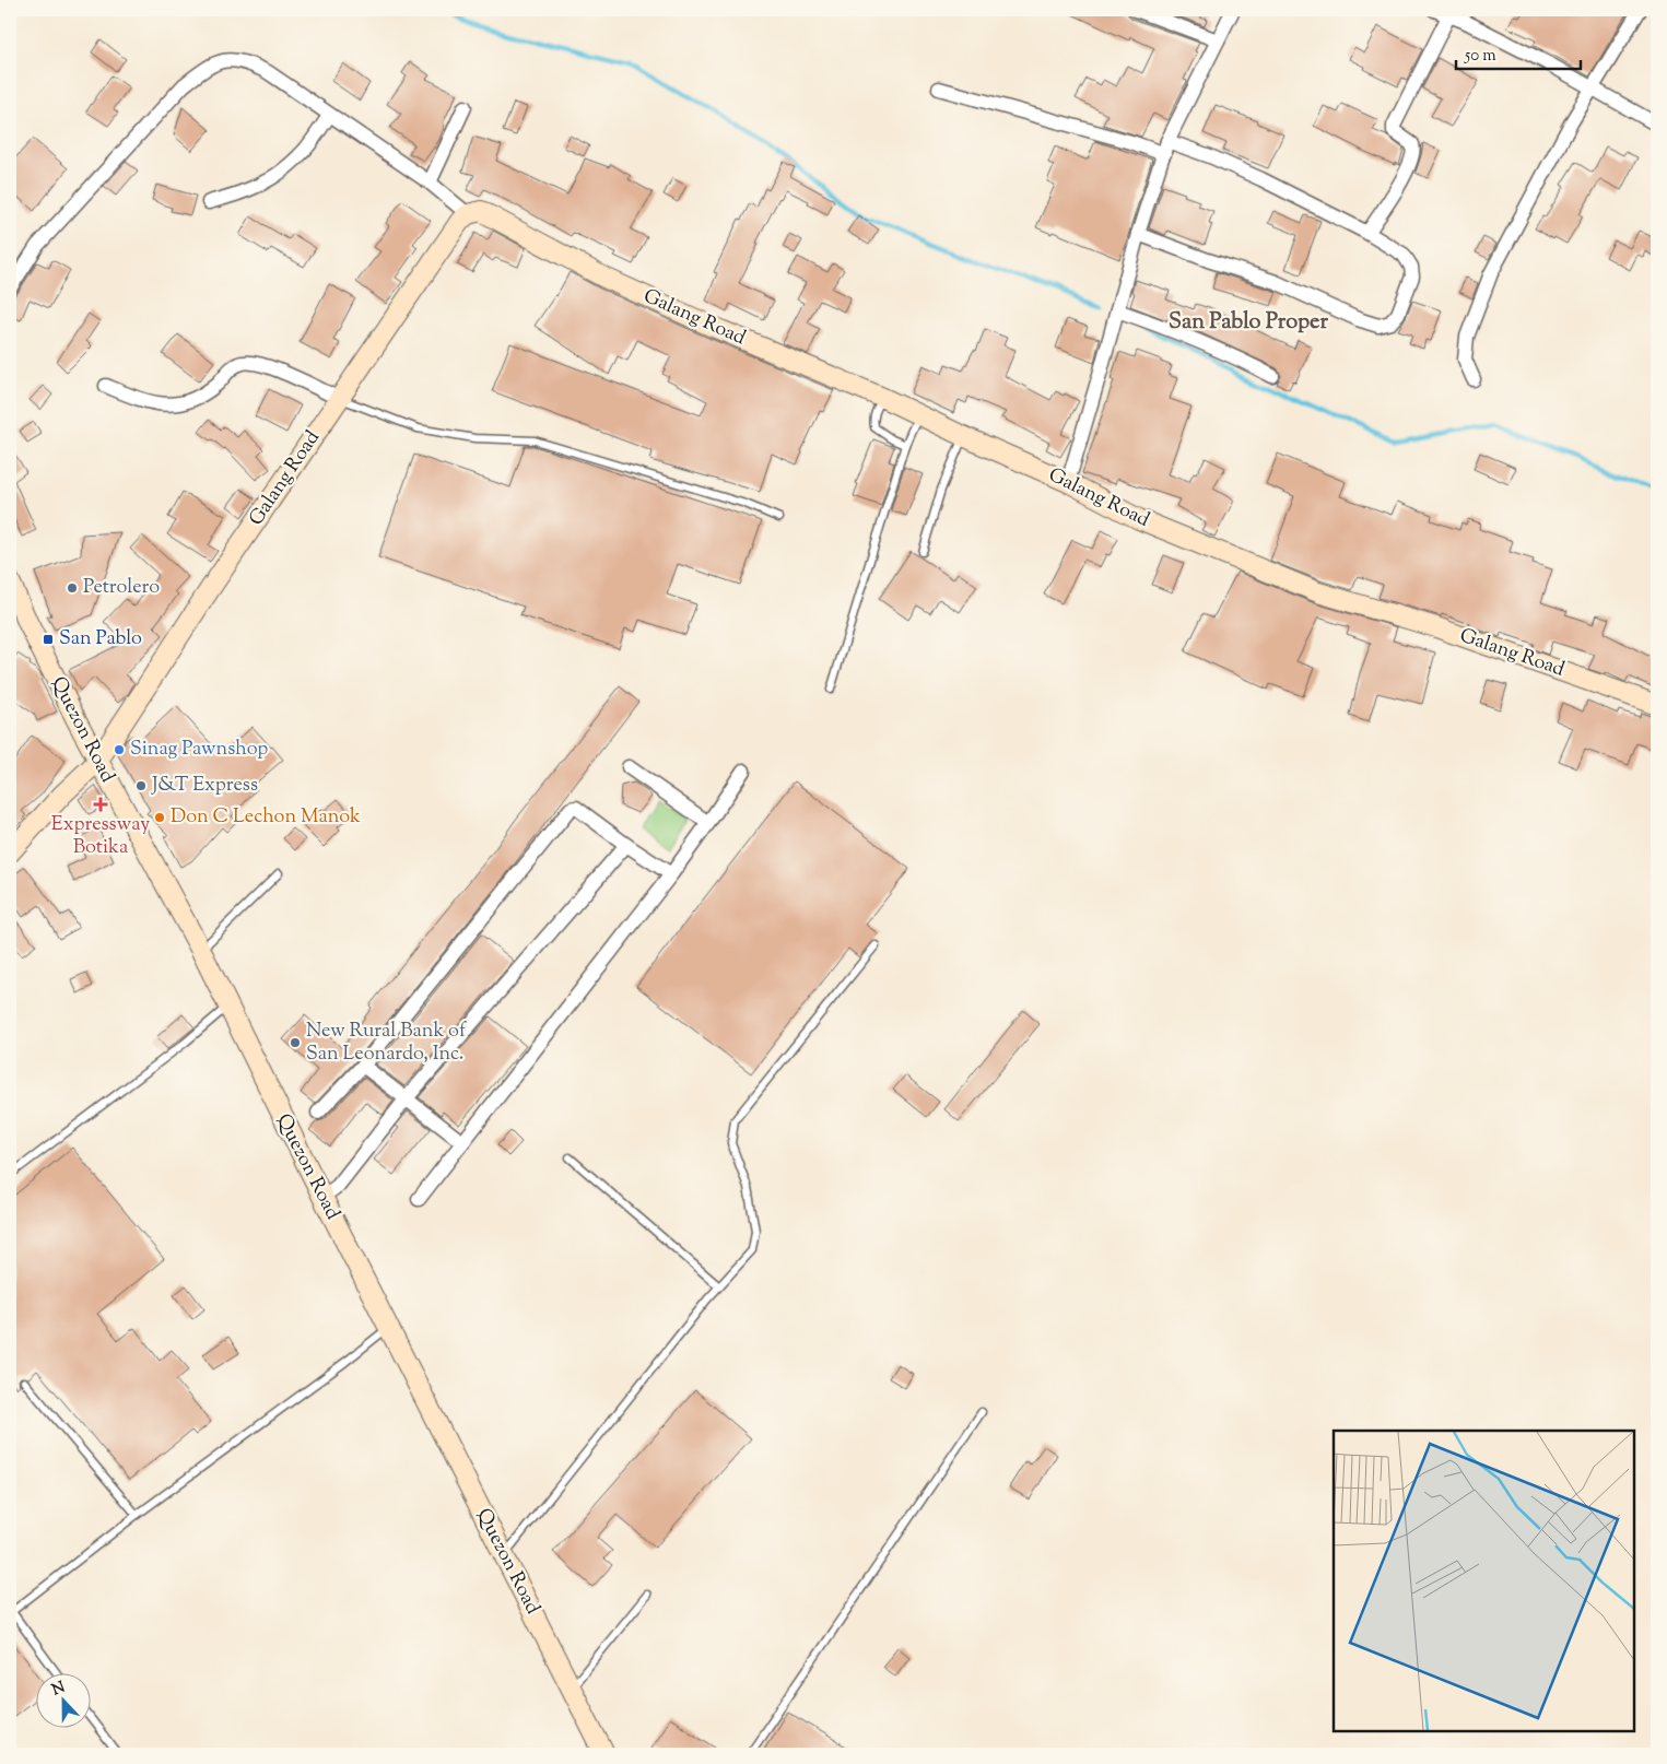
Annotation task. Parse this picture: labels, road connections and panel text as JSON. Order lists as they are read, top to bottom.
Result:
{
  "streets": {
    "street": ["Galang Road", "Quezon Road"]
  },
  "crossings": [
    ["Galang Road", "Quezon Road"]
  ],
  "districts": ["San Pablo Proper"],
  "places": {
    "other": [
      "Petrolero",
      "Sinag Pawnshop",
      "J&T Express",
      "Don C Lechon Manok",
      "New Rural Bank of San Leonardo, Inc."
    ],
    "transit": ["San Pablo"],
    "health": ["Expressway Botika"]
  },
  "scale_bar": "50 m",
  "north": "top"
}
